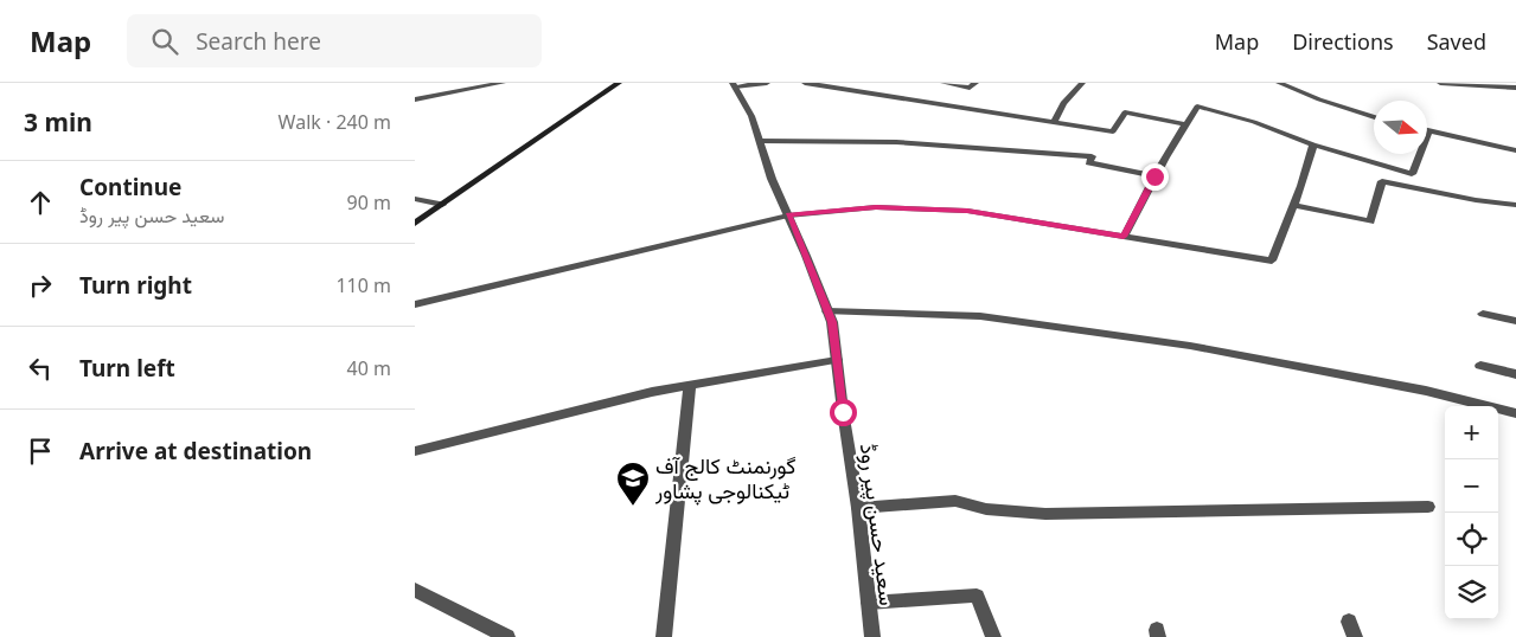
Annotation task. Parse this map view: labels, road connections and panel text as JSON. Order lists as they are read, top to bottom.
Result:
{
  "streets": {
    "street": ["سعید حسن پیر روڈ"]
  },
  "places": {
    "school or university": ["گورنمنٹ کالج آف ٹیکنالوجی پشاور"]
  },
  "north": "right",
  "page": {
    "header": "Map",
    "search": "Search here",
    "nav": ["Map", "Directions", "Saved"],
    "heading": ["3 min", "Walk · 240 m"],
    "list": [
      ["Continue", "سعید حسن پیر روڈ", "90 m"],
      ["Turn right", "110 m"],
      ["Turn left", "40 m"],
      "Arrive at destination"
    ],
    "map_buttons": ["+", "−"]
  }
}
